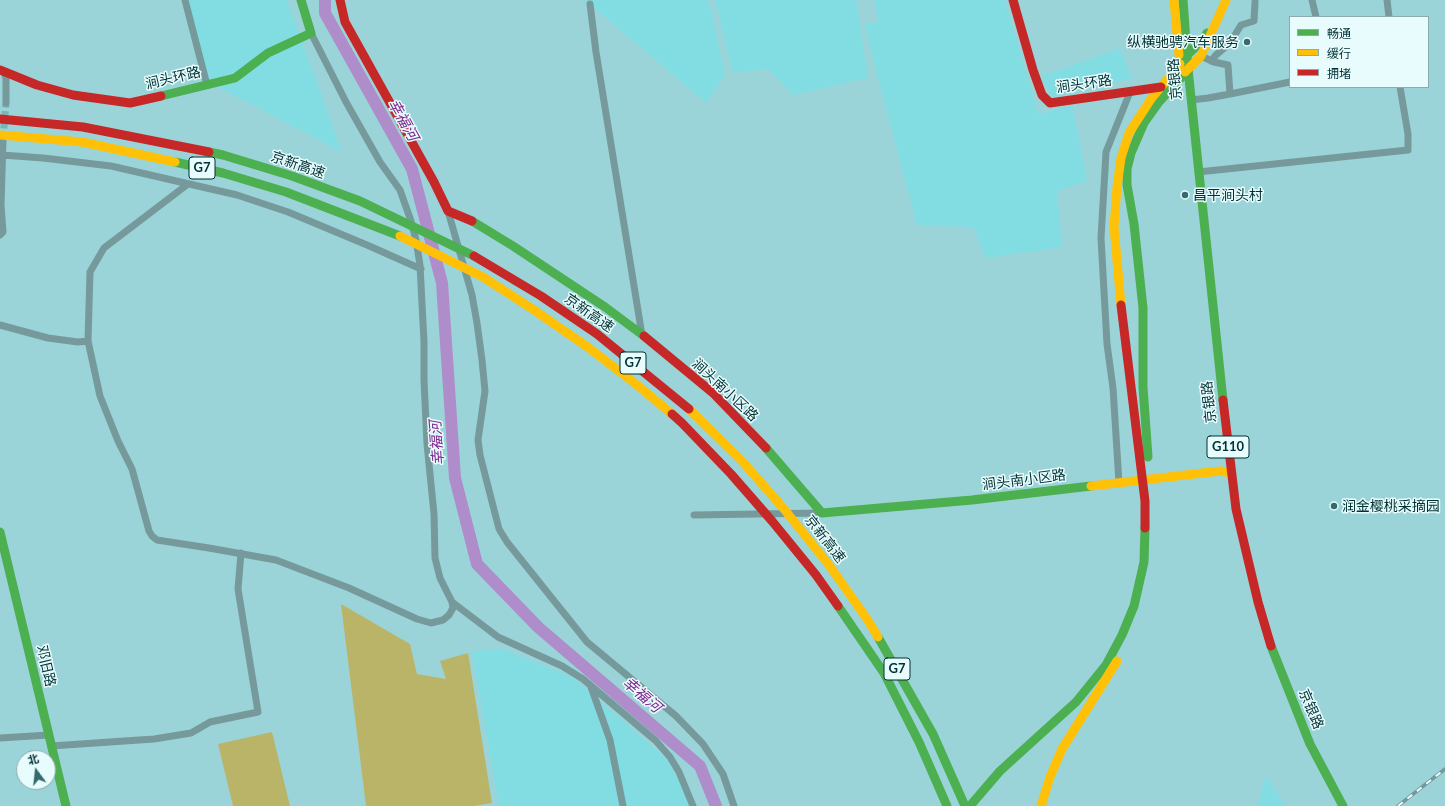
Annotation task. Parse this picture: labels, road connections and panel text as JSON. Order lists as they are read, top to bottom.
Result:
{
  "streets": {
    "main road": [
      "涧头环路",
      "京银路",
      "京新高速",
      "G7",
      "涧头南小区路",
      "G110",
      "邓旧路"
    ]
  },
  "crossings": [
    ["京银路", "涧头南小区路"]
  ],
  "water": ["幸福河"],
  "places": ["纵横驰骋汽车服务", "昌平涧头村", "润金樱桃采摘园"],
  "legend": ["畅通", "缓行", "拥堵"],
  "north": "top"
}
